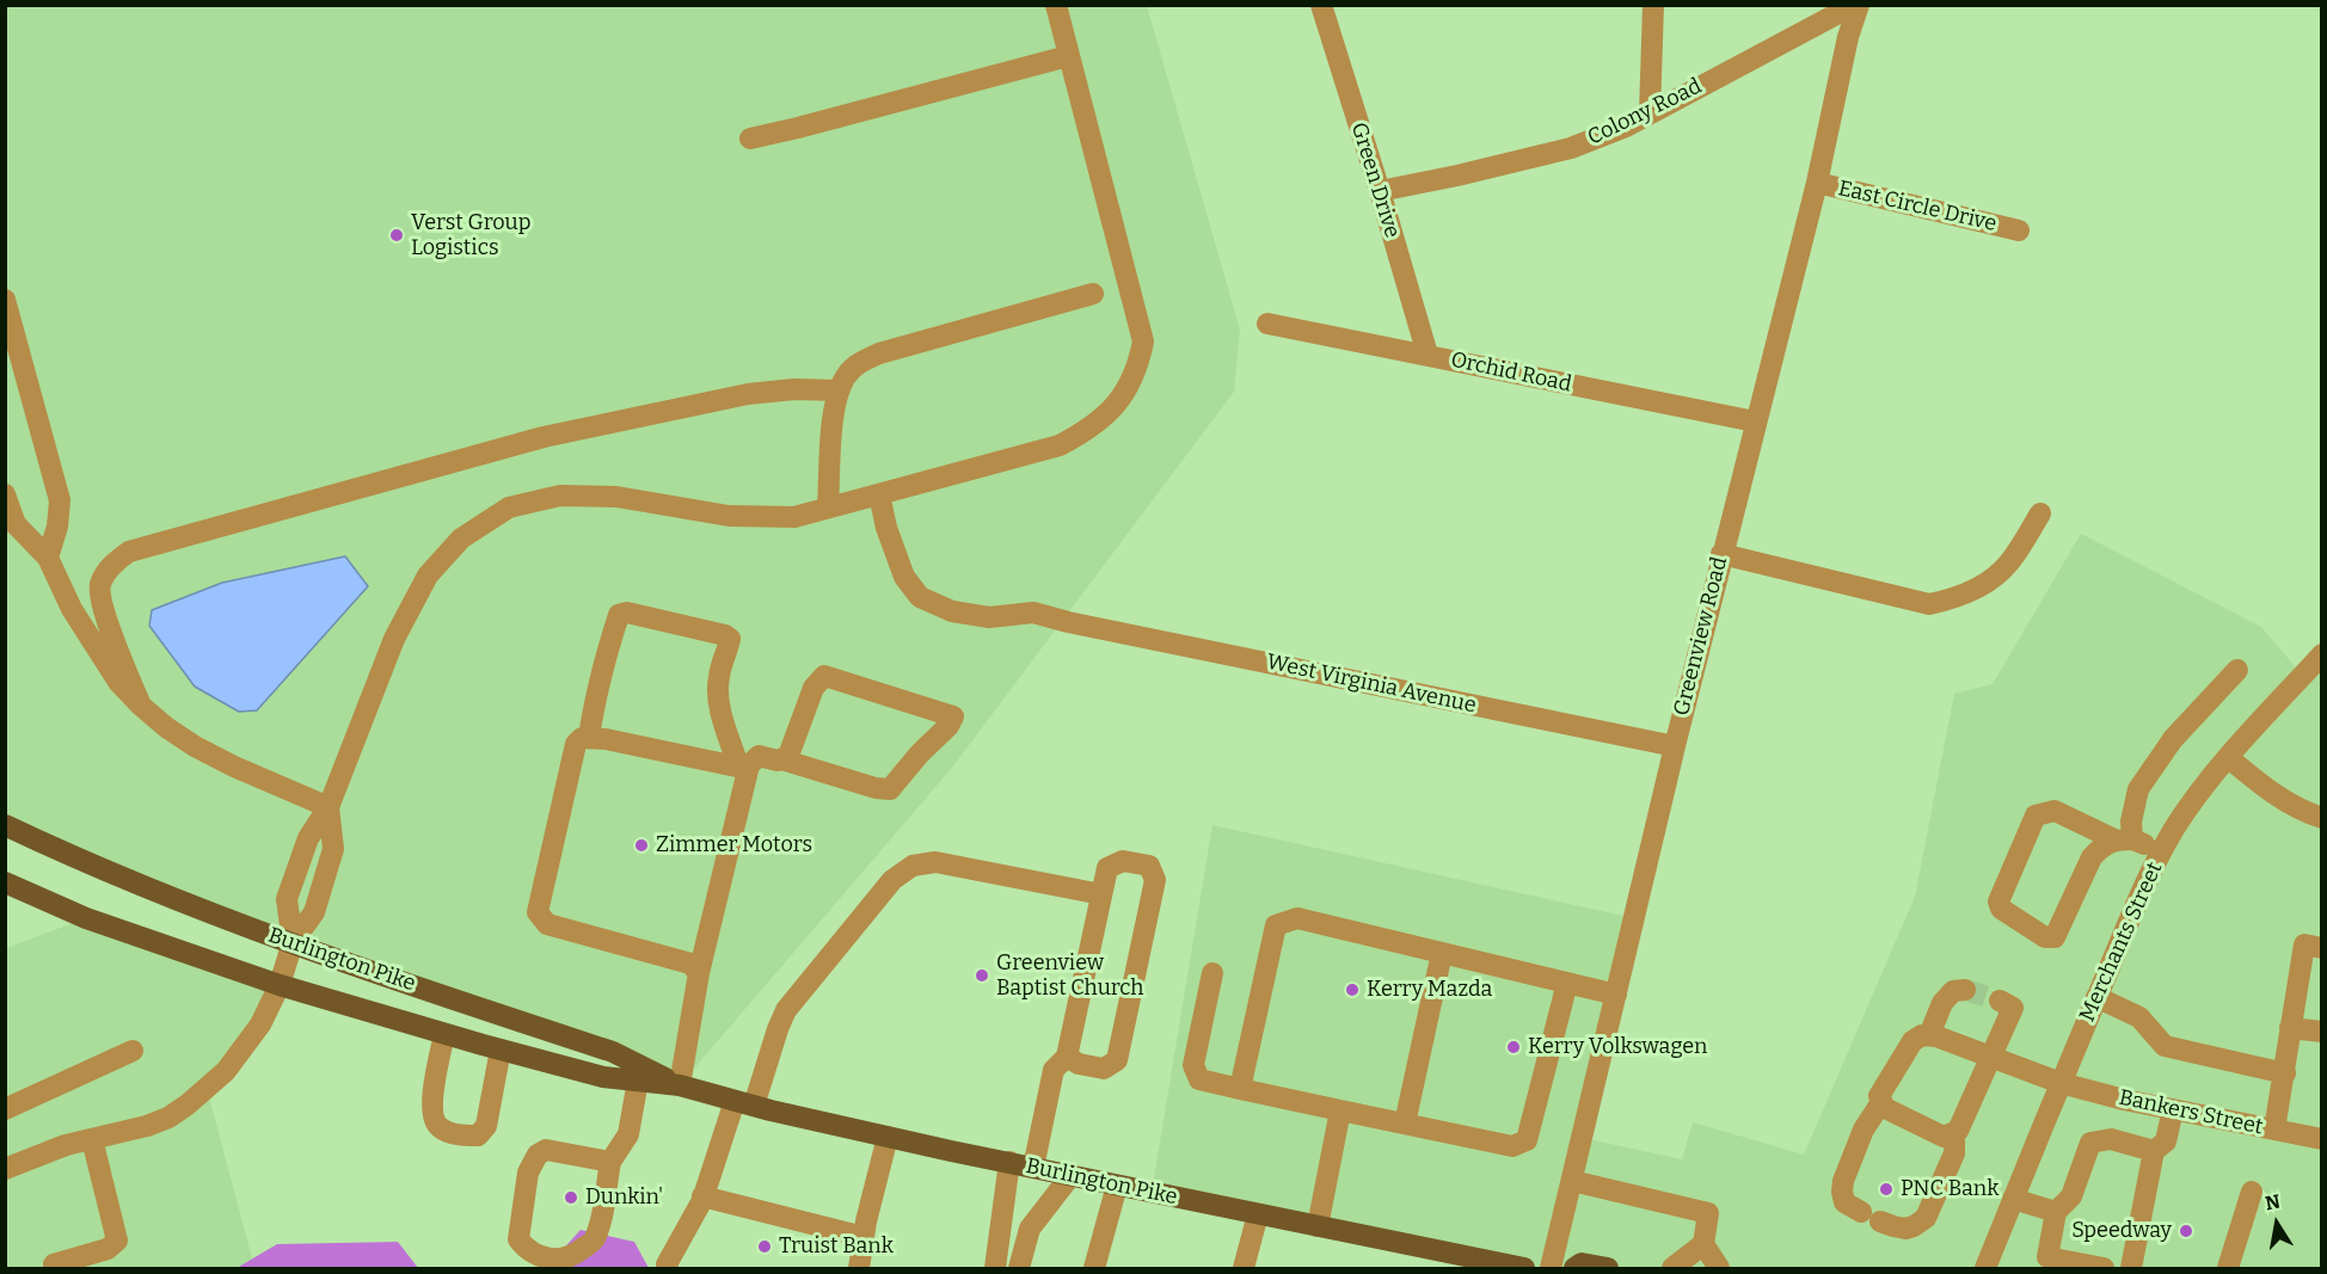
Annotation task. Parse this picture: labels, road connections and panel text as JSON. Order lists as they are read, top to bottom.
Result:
{
  "streets": {
    "main road": ["Burlington Pike"],
    "street": [
      "Colony Road",
      "Green Drive",
      "East Circle Drive",
      "Orchid Road",
      "Greenview Road",
      "West Virginia Avenue",
      "Merchants Street",
      "Bankers Street"
    ]
  },
  "crossings": [
    ["Colony Road", "Green Drive"],
    ["Colony Road", "Greenview Road"],
    ["Green Drive", "Orchid Road"],
    ["East Circle Drive", "Greenview Road"],
    ["Orchid Road", "Greenview Road"],
    ["Greenview Road", "West Virginia Avenue"],
    ["Merchants Street", "Bankers Street"]
  ],
  "places": [
    "Verst Group Logistics",
    "Zimmer Motors",
    "Greenview Baptist Church",
    "Kerry Mazda",
    "Kerry Volkswagen",
    "PNC Bank",
    "Dunkin'",
    "Speedway",
    "Truist Bank"
  ],
  "north": "top"
}
